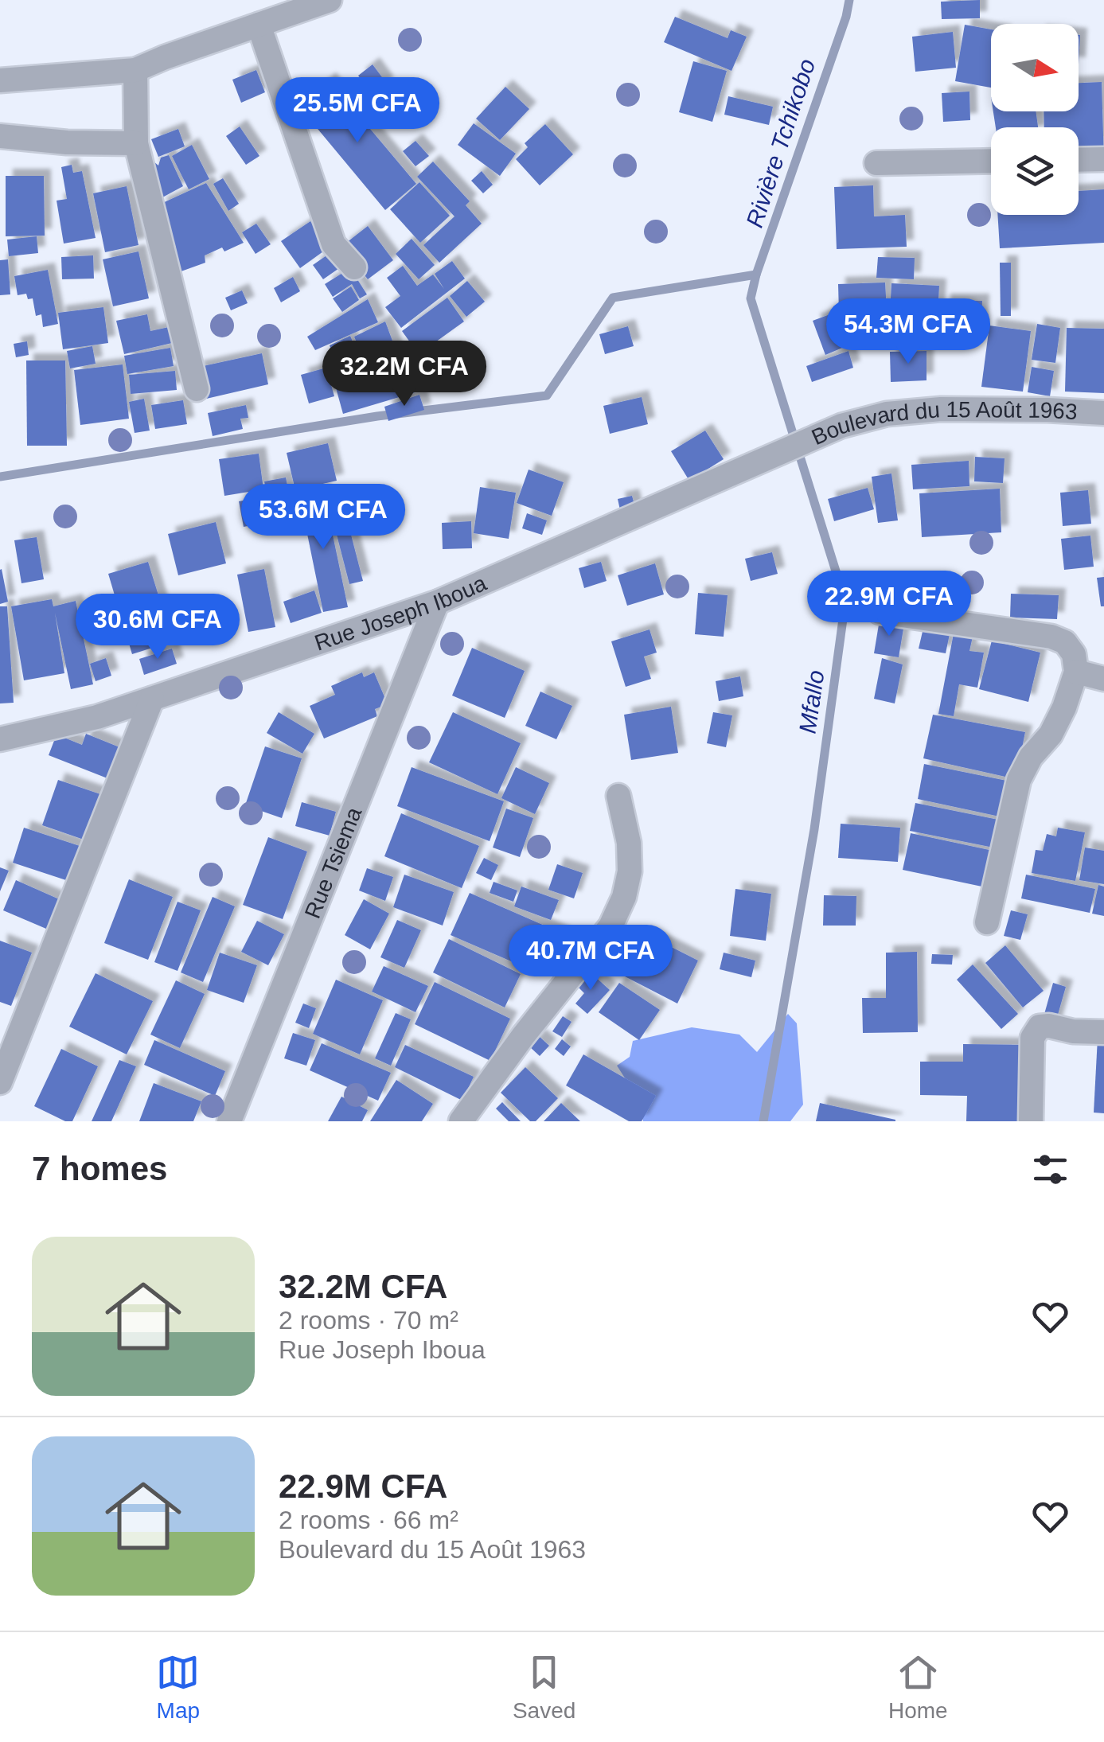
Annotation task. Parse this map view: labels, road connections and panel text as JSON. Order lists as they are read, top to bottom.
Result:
{
  "streets": {
    "street": ["Boulevard du 15 Août 1963", "Rue Joseph Iboua", "Rue Tsiema"]
  },
  "crossings": [
    ["Boulevard du 15 Août 1963", "Rue Joseph Iboua"],
    ["Rue Joseph Iboua", "Rue Tsiema"]
  ],
  "water": ["Rivière Tchikobo", "Mfallo"],
  "north": "right",
  "page": {
    "price": [
      "25.5M CFA",
      "54.3M CFA",
      "32.2M CFA",
      "53.6M CFA",
      "22.9M CFA",
      "30.6M CFA",
      "40.7M CFA"
    ],
    "heading": "7 homes",
    "list": [
      {
        "name": "32.2M CFA",
        "note": "2 rooms · 70 m² · Rue Joseph Iboua"
      },
      {
        "name": "22.9M CFA",
        "note": "2 rooms · 66 m² · Boulevard du 15 Août 1963"
      }
    ],
    "tabs": ["Map", "Saved", "Home"]
  }
}
